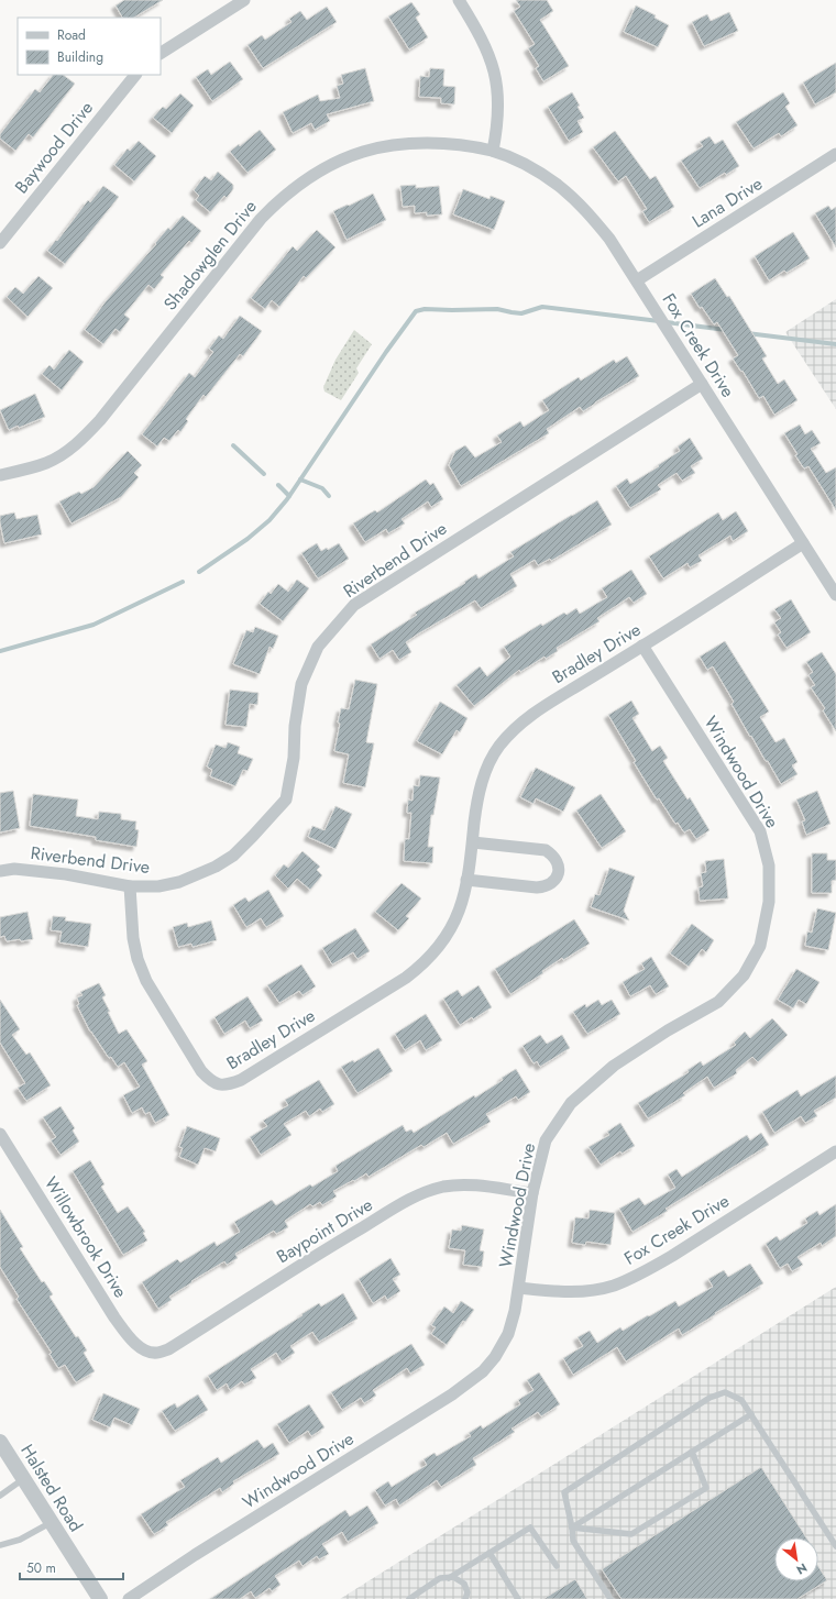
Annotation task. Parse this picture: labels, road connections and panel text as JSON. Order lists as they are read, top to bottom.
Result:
{
  "streets": {
    "street": [
      "Baywood Drive",
      "Lana Drive",
      "Shadowglen Drive",
      "Fox Creek Drive",
      "Riverbend Drive",
      "Bradley Drive",
      "Windwood Drive",
      "Baypoint Drive",
      "Willowbrook Drive",
      "Halsted Road"
    ]
  },
  "crossings": [
    ["Lana Drive", "Fox Creek Drive"],
    ["Shadowglen Drive", "Fox Creek Drive"],
    ["Fox Creek Drive", "Riverbend Drive"],
    ["Fox Creek Drive", "Bradley Drive"],
    ["Fox Creek Drive", "Windwood Drive"],
    ["Riverbend Drive", "Bradley Drive"],
    ["Bradley Drive", "Windwood Drive"],
    ["Windwood Drive", "Baypoint Drive"],
    ["Baypoint Drive", "Willowbrook Drive"]
  ],
  "legend": ["Road", "Building"],
  "scale_bar": "50 m",
  "north": "bottom right"
}
